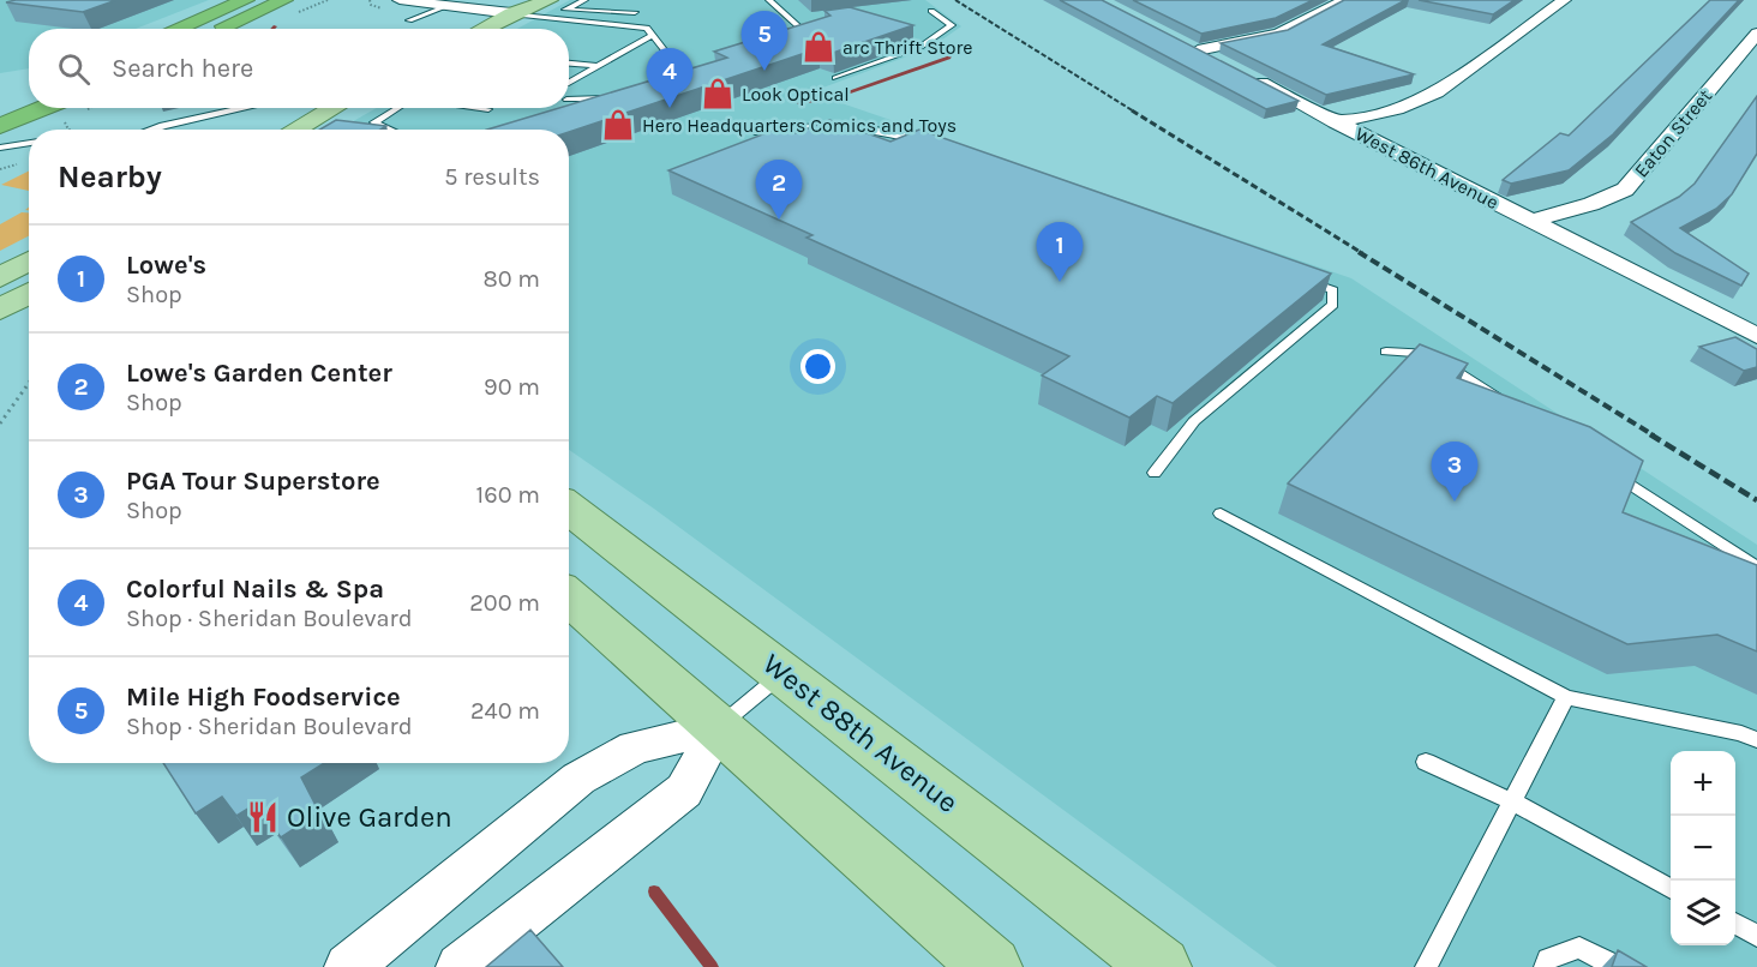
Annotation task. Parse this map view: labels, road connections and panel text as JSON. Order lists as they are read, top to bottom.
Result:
{
  "streets": {
    "main road": ["West 88th Avenue"],
    "street": ["Eaton Street", "West 86th Avenue"]
  },
  "crossings": [
    ["Eaton Street", "West 86th Avenue"]
  ],
  "places": {
    "shop": ["arc Thrift Store", "Look Optical", "Hero Headquarters Comics and Toys"],
    "restaurant": ["Olive Garden"]
  },
  "page": {
    "pins": [
      "5",
      "4",
      "2",
      "1",
      "3"
    ],
    "search": "Search here",
    "heading": ["Nearby", "5 results"],
    "list": [
      {
        "mark": "1",
        "name": "Lowe's",
        "note": "Shop",
        "value": "80 m"
      },
      {
        "mark": "2",
        "name": "Lowe's Garden Center",
        "note": "Shop",
        "value": "90 m"
      },
      {
        "mark": "3",
        "name": "PGA Tour Superstore",
        "note": "Shop",
        "value": "160 m"
      },
      {
        "mark": "4",
        "name": "Colorful Nails & Spa",
        "note": "Shop · Sheridan Boulevard",
        "value": "200 m"
      },
      {
        "mark": "5",
        "name": "Mile High Foodservice",
        "note": "Shop · Sheridan Boulevard",
        "value": "240 m"
      }
    ],
    "map_buttons": ["+", "−"]
  }
}
